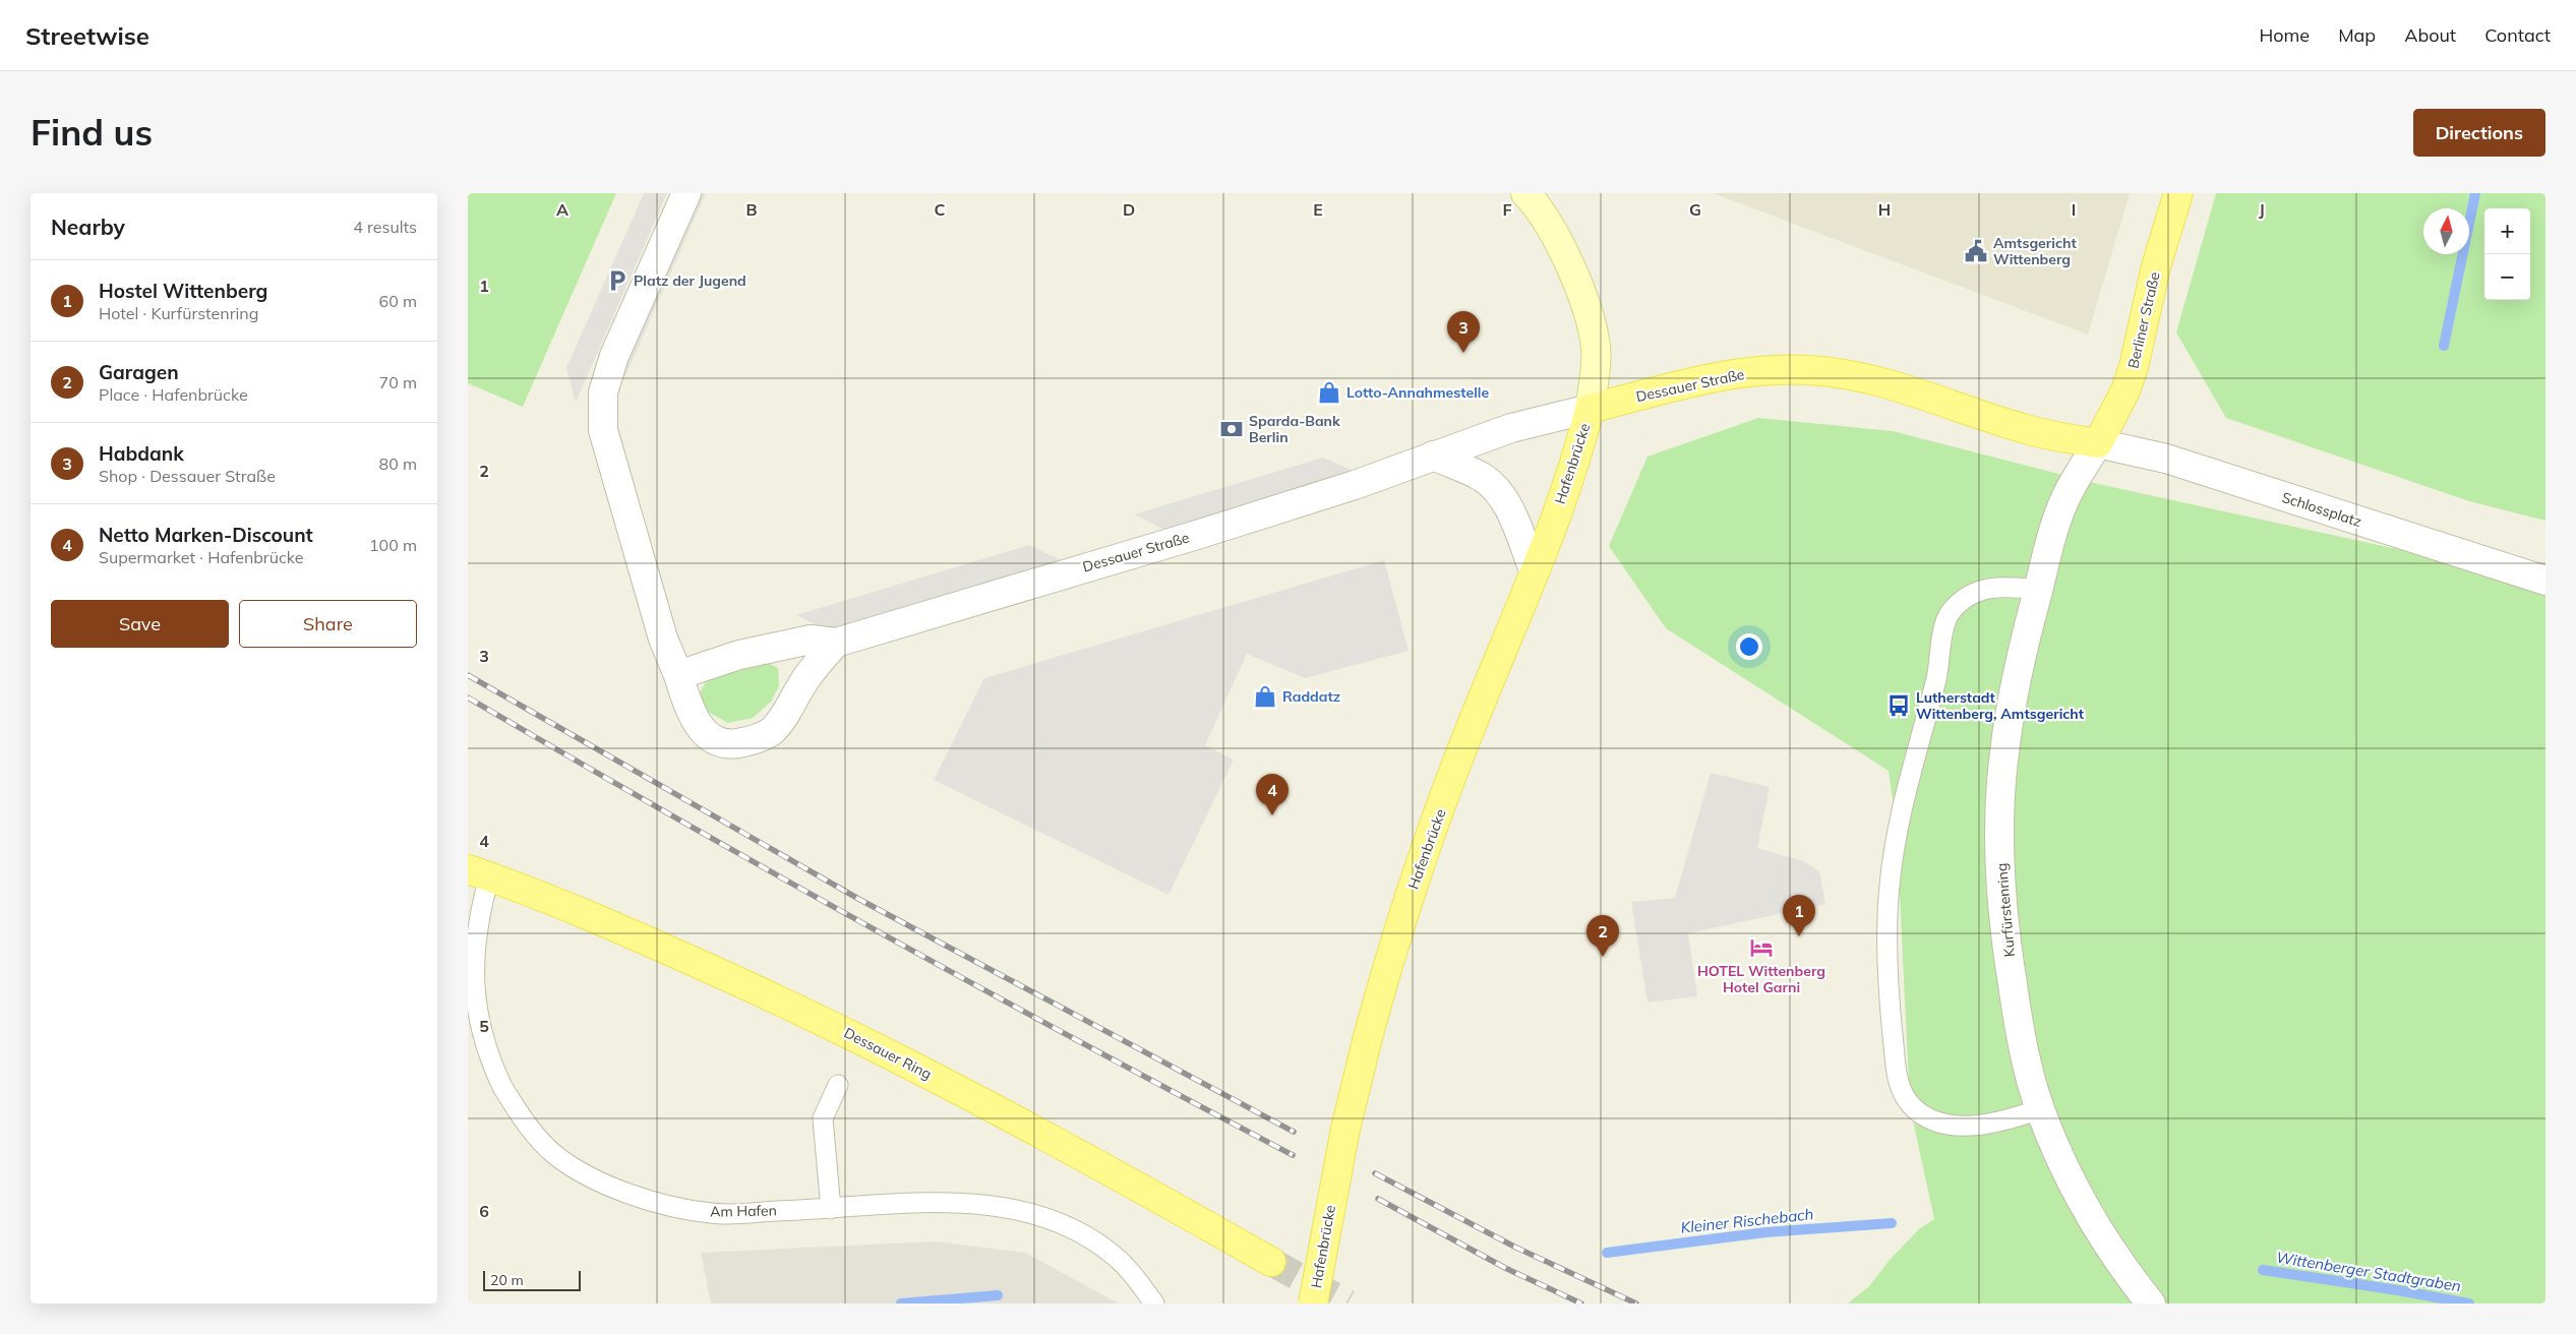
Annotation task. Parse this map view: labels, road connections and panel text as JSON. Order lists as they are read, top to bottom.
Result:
{
  "streets": {
    "main road": [
      "Berliner Straße",
      "Dessauer Straße",
      "Hafenbrücke",
      "Dessauer Ring"
    ],
    "street": ["Schlossplatz", "Kurfürstenring"],
    "lane": ["Am Hafen"]
  },
  "crossings": [
    ["Berliner Straße", "Dessauer Straße"],
    ["Berliner Straße", "Schlossplatz"],
    ["Berliner Straße", "Kurfürstenring"],
    ["Dessauer Straße", "Hafenbrücke"],
    ["Dessauer Straße", "Schlossplatz"],
    ["Dessauer Straße", "Kurfürstenring"],
    ["Schlossplatz", "Kurfürstenring"],
    ["Dessauer Ring", "Am Hafen"]
  ],
  "water": ["Kleiner Rischebach", "Wittenberger Stadtgraben"],
  "places": {
    "public building": ["Amtsgericht Wittenberg"],
    "parking": ["Platz der Jugend"],
    "shop": ["Lotto-Annahmestelle", "Raddatz"],
    "bank": ["Sparda-Bank Berlin"],
    "bus stop": ["Lutherstadt Wittenberg, Amtsgericht"],
    "hotel": ["HOTEL Wittenberg Hotel Garni"]
  },
  "scale_bar": "20 m",
  "north": "top",
  "page": {
    "header": "Streetwise",
    "nav": [
      "Home",
      "Map",
      "About",
      "Contact"
    ],
    "buttons": [
      "Directions",
      ["Save", "Share"]
    ],
    "title": "Find us",
    "heading": ["Nearby", "4 results"],
    "map_buttons": ["+", "−"],
    "list": [
      {
        "mark": "1",
        "name": "Hostel Wittenberg",
        "note": "Hotel · Kurfürstenring",
        "value": "60 m"
      },
      {
        "mark": "2",
        "name": "Garagen",
        "note": "Place · Hafenbrücke",
        "value": "70 m"
      },
      {
        "mark": "3",
        "name": "Habdank",
        "note": "Shop · Dessauer Straße",
        "value": "80 m"
      },
      {
        "mark": "4",
        "name": "Netto Marken-Discount",
        "note": "Supermarket · Hafenbrücke",
        "value": "100 m"
      }
    ],
    "pins": [
      "3",
      "4",
      "1",
      "2"
    ],
    "scale": "20 m"
  },
  "grid": {
    "columns": [
      "A",
      "B",
      "C",
      "D",
      "E",
      "F",
      "G",
      "H",
      "I",
      "J"
    ],
    "rows": [
      "1",
      "2",
      "3",
      "4",
      "5",
      "6"
    ]
  }
}
